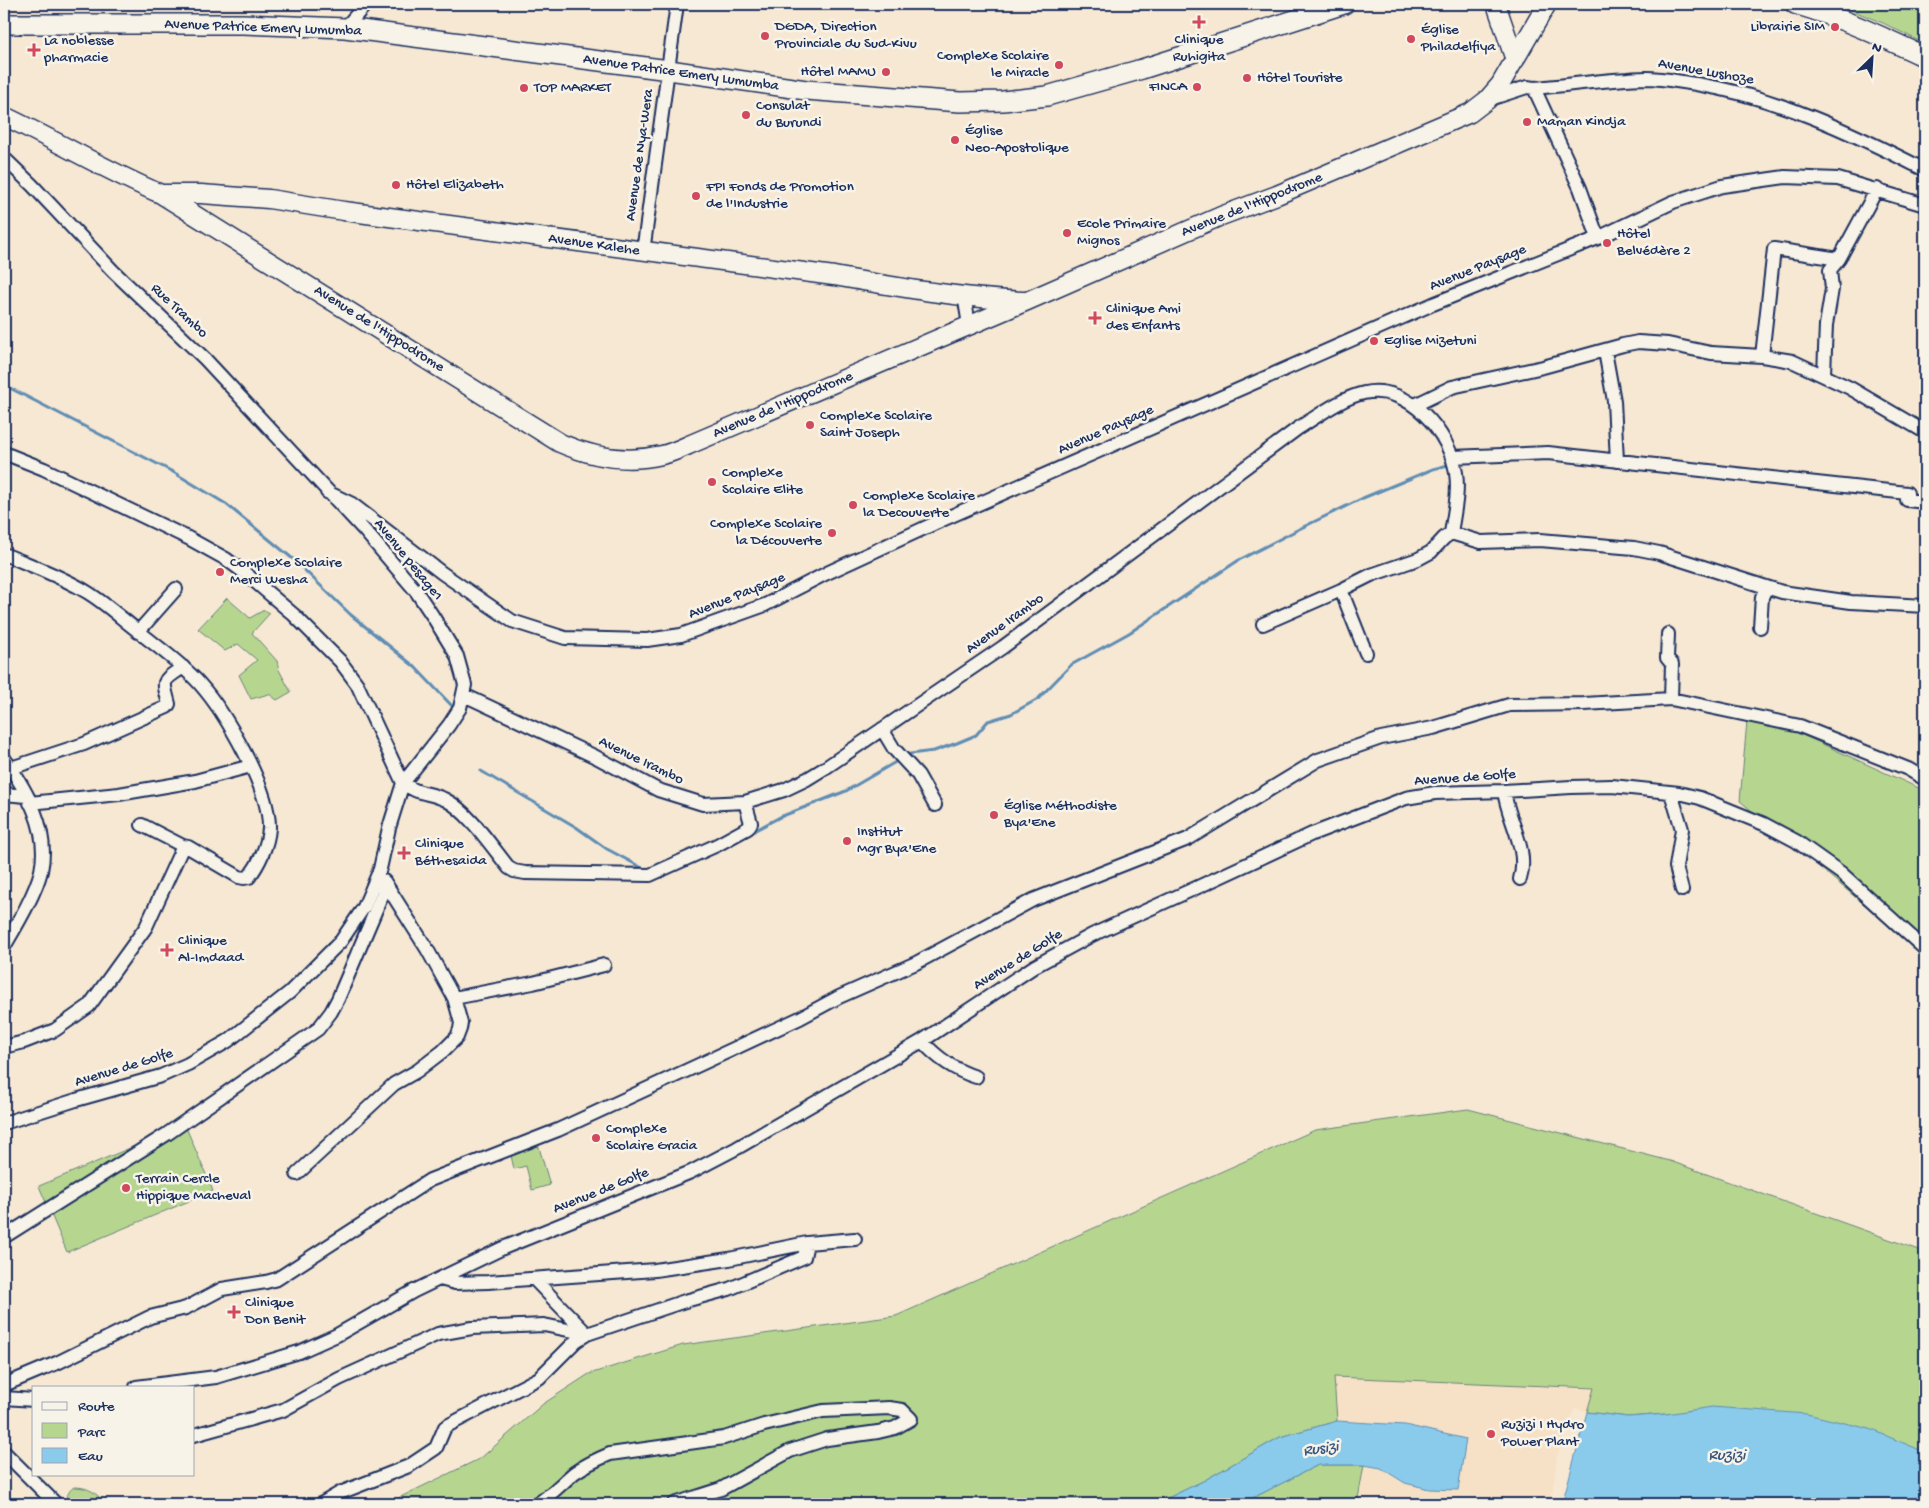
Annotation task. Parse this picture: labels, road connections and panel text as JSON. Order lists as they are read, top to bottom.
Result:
{
  "streets": {
    "main road": ["Avenue Patrice Emery Lumumba"],
    "street": [
      "Avenue Lushoze",
      "Avenue de Nya-Wera",
      "Avenue de l'Hippodrome",
      "Avenue Kalehe",
      "Avenue Paysage",
      "Rue Trambo",
      "Avenue pesage1",
      "Avenue Irambo",
      "Avenue de Golfe"
    ]
  },
  "crossings": [
    ["Avenue Patrice Emery Lumumba", "Avenue de Nya-Wera"],
    ["Avenue Lushoze", "Avenue de l'Hippodrome"],
    ["Avenue de Nya-Wera", "Avenue Kalehe"],
    ["Avenue de l'Hippodrome", "Avenue Kalehe"],
    ["Avenue Paysage", "Rue Trambo"],
    ["Avenue Paysage", "Avenue pesage1"],
    ["Rue Trambo", "Avenue pesage1"],
    ["Avenue pesage1", "Avenue Irambo"],
    ["Avenue pesage1", "Avenue de Golfe"]
  ],
  "water": ["Rusizi", "Ruzizi"],
  "places": {
    "health": [
      "Clinique Ruhigita",
      "La noblesse pharmacie",
      "Clinique Ami des Enfants",
      "Clinique Béthesaida",
      "Clinique Al-Imdaad",
      "Clinique Don Benit"
    ],
    "other": [
      "Librairie SIM",
      "DGDA, Direction Provinciale du Sud-Kivu",
      "Église Philadelfiya",
      "Complexe Scolaire le Miracle",
      "Hôtel MAMU",
      "Hôtel Touriste",
      "FINCA",
      "TOP MARKET",
      "Consulat du Burundi",
      "Maman Kindja",
      "Église Neo-Apostolique",
      "Hôtel Elizabeth",
      "FPI Fonds de Promotion de l'Industrie",
      "Ecole Primaire Mignos",
      "Hôtel Belvédère 2",
      "Eglise Mizetuni",
      "Complexe Scolaire Saint Joseph",
      "Complexe Scolaire Elite",
      "Complexe Scolaire la Decouverte",
      "Complexe Scolaire la Découverte",
      "Complexe Scolaire Merci Wesha",
      "Église Méthodiste Bya'Ene",
      "Institut Mgr Bya'Ene",
      "Complexe Scolaire Gracia",
      "Terrain Cercle Hippique Macheval",
      "Ruzizi I Hydro Power Plant"
    ]
  },
  "legend": ["Route", "Parc", "Eau"],
  "north": "top right"
}
